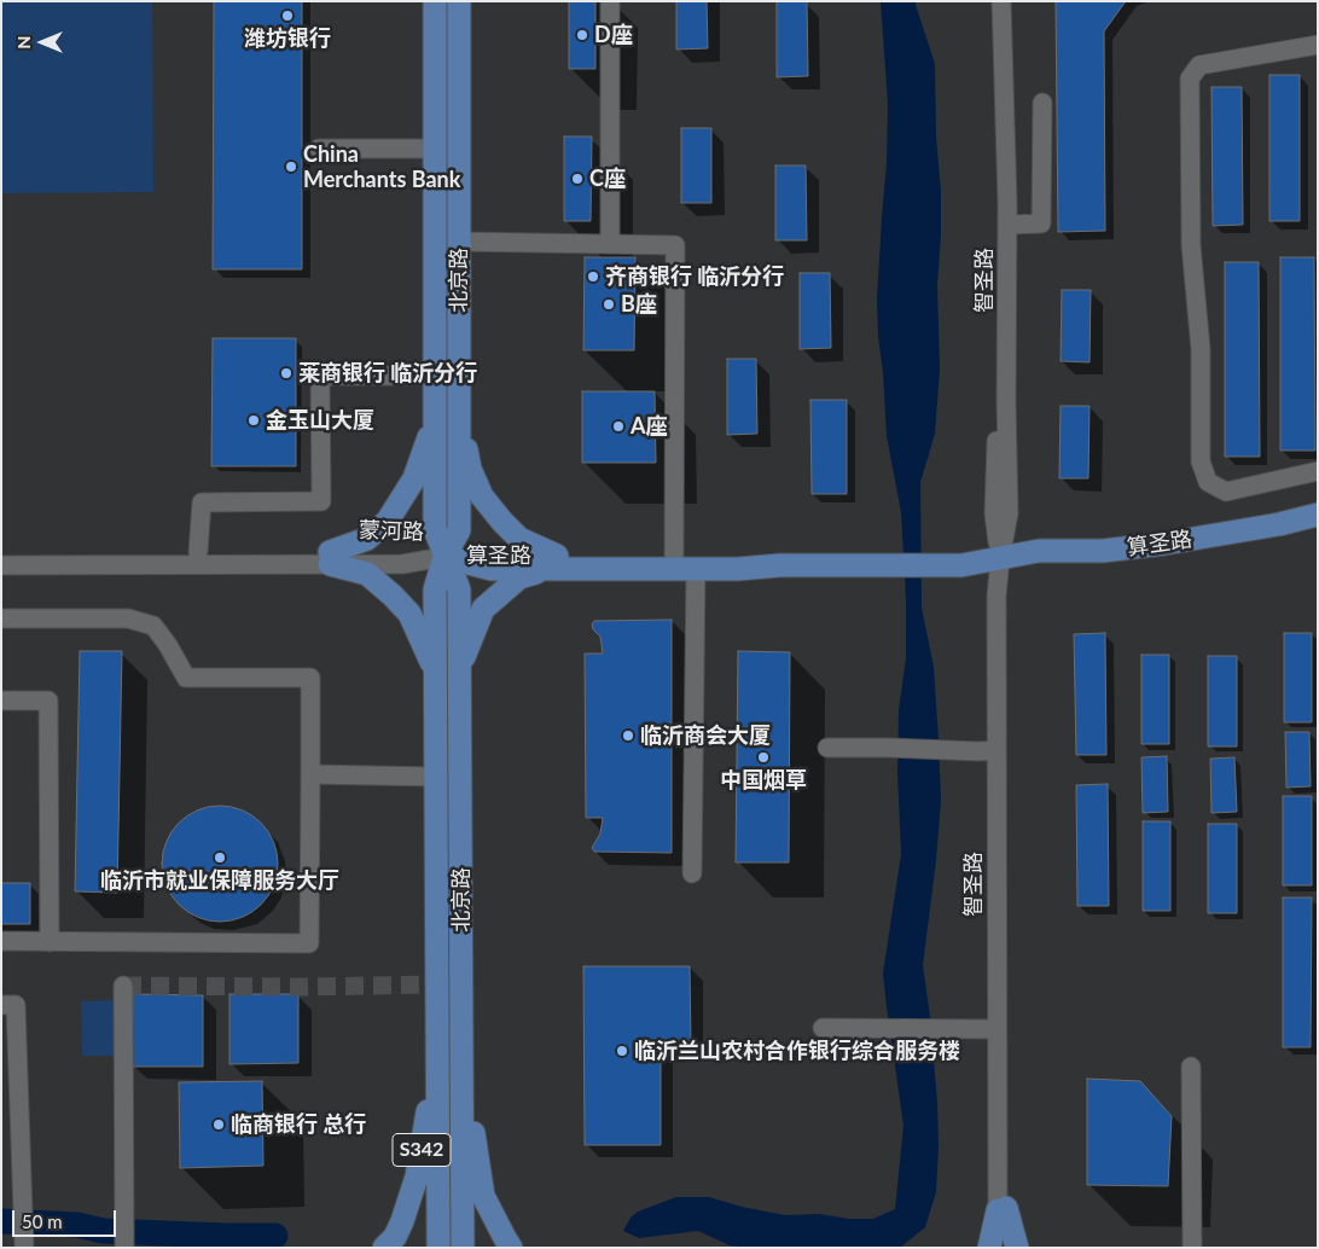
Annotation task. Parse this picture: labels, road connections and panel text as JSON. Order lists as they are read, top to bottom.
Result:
{
  "streets": {
    "main road": ["北京路", "算圣路", "S342"],
    "street": ["智圣路", "蒙河路"]
  },
  "crossings": [
    ["北京路", "蒙河路"],
    ["北京路", "算圣路"],
    ["北京路", "S342"],
    ["智圣路", "算圣路"],
    ["蒙河路", "算圣路"]
  ],
  "places": [
    "潍坊银行",
    "D座",
    "China Merchants Bank",
    "C座",
    "齐商银行 临沂分行",
    "B座",
    "莱商银行 临沂分行",
    "金玉山大厦",
    "A座",
    "临沂商会大厦",
    "中国烟草",
    "临沂市就业保障服务大厅",
    "临沂兰山农村合作银行综合服务楼",
    "临商银行 总行"
  ],
  "scale_bar": "50 m",
  "north": "left"
}
